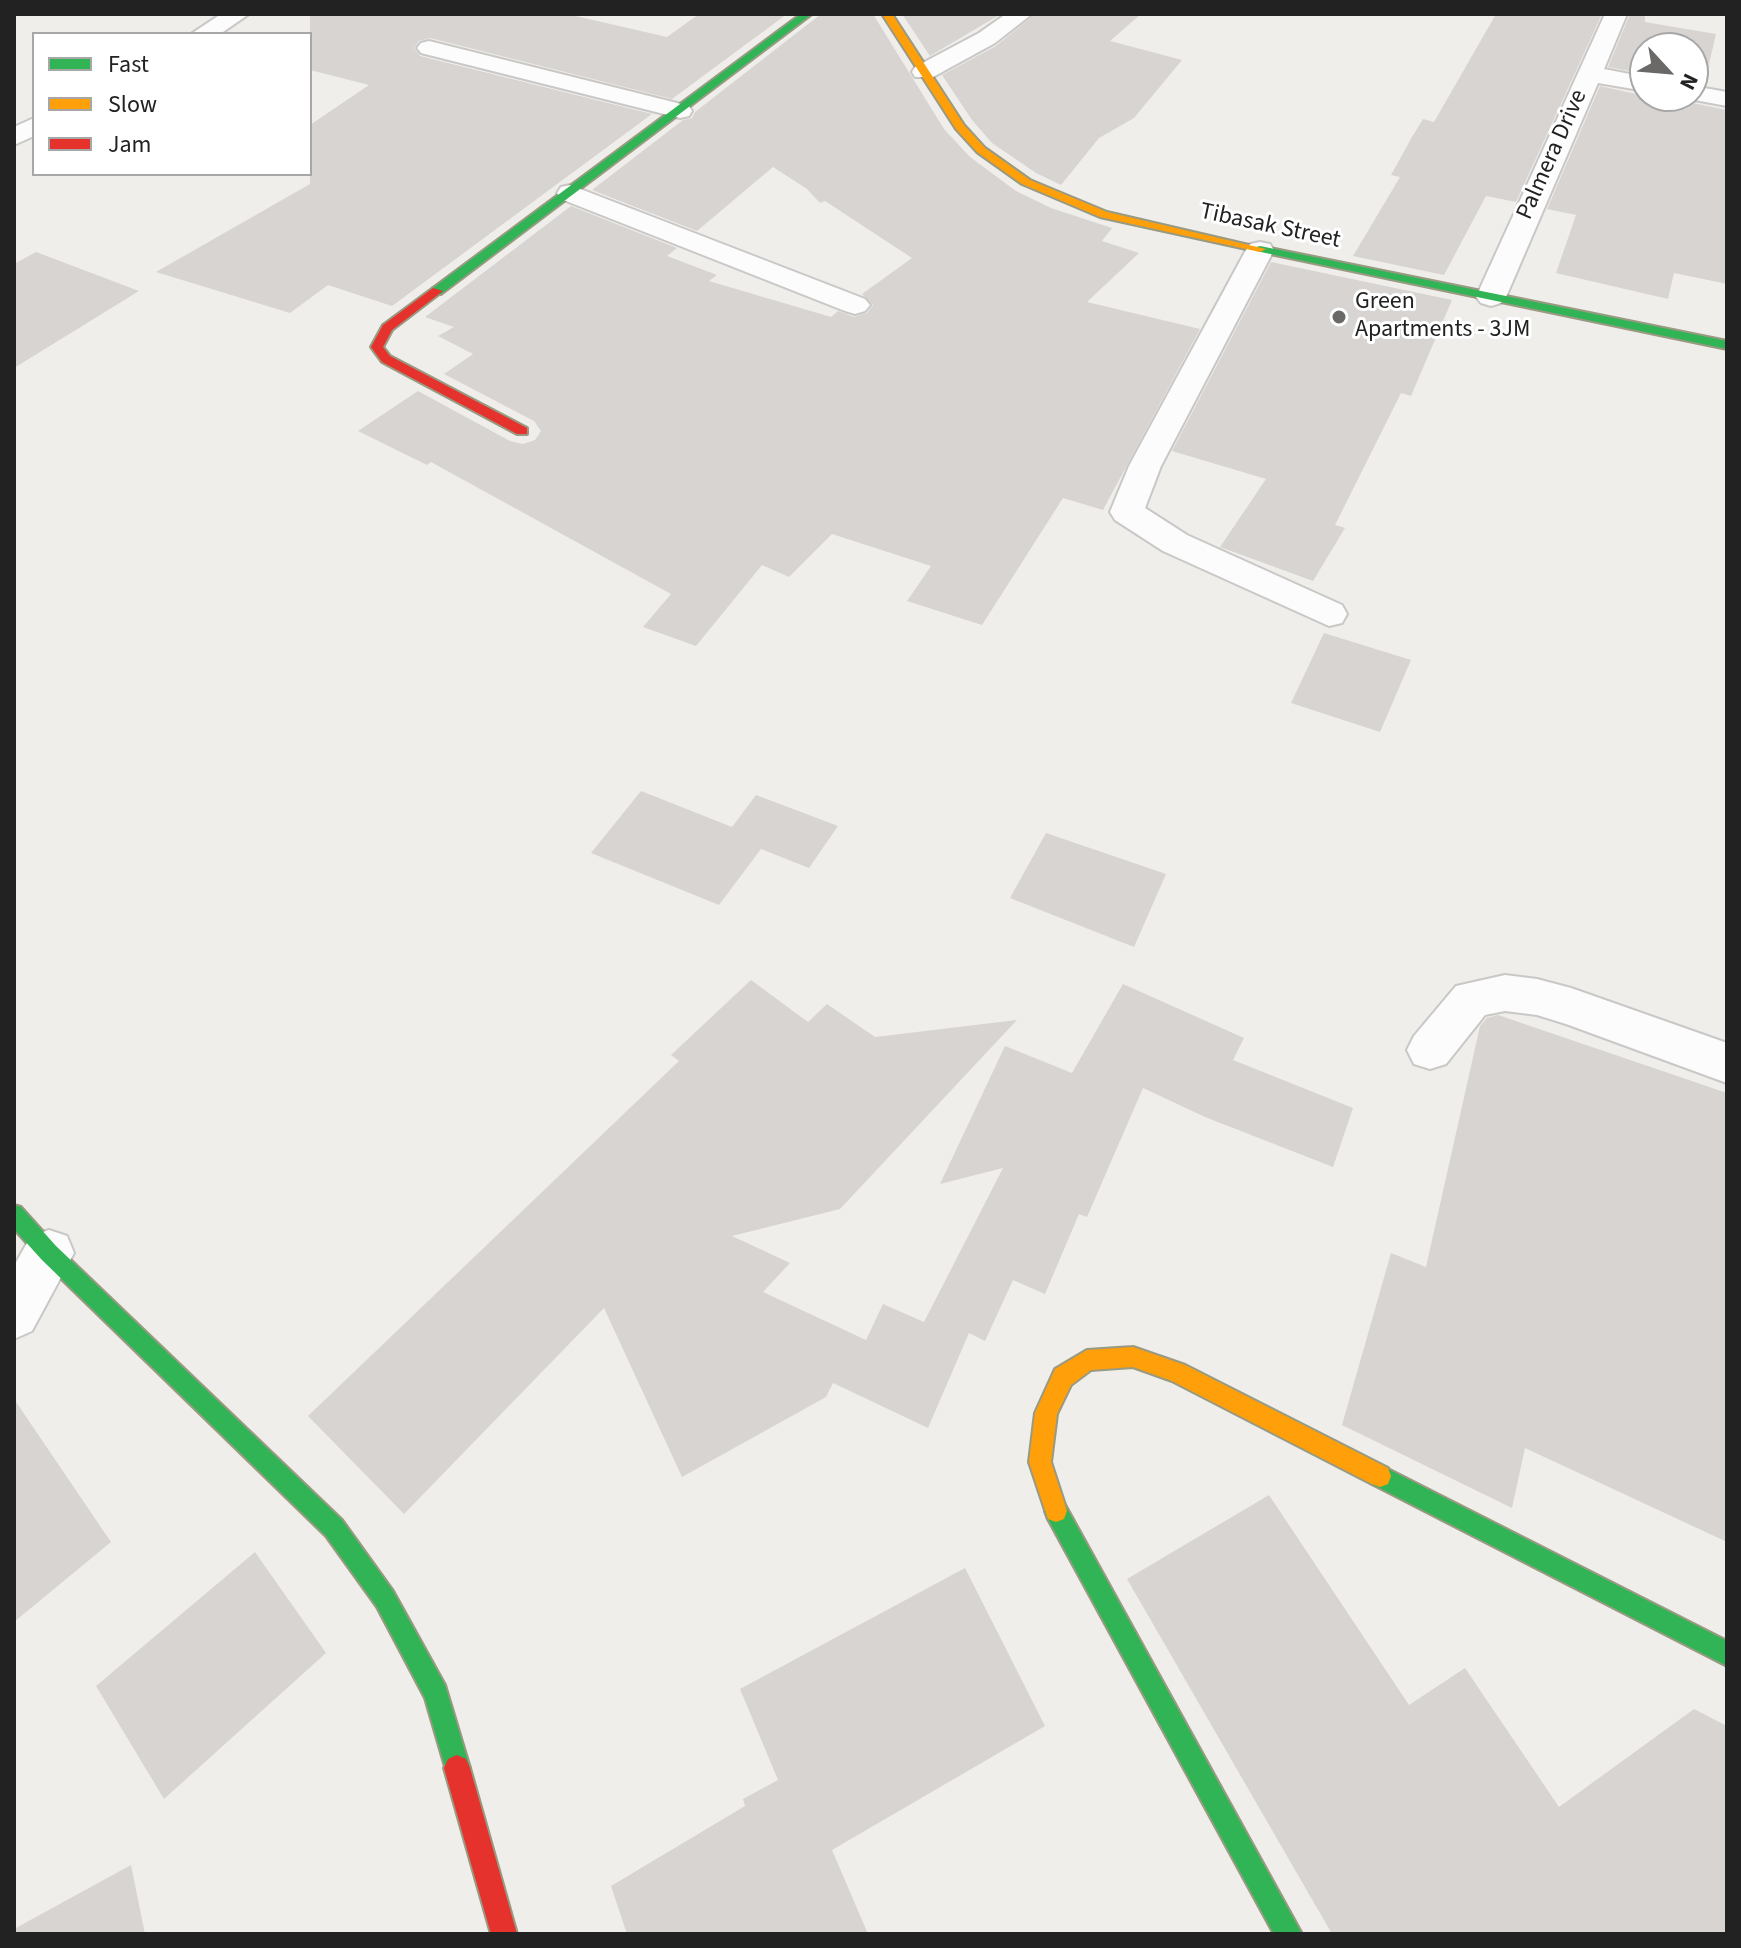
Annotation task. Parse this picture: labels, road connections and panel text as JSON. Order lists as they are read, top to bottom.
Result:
{
  "streets": {
    "street": ["Palmera Drive", "Tibasak Street"]
  },
  "crossings": [
    ["Palmera Drive", "Tibasak Street"]
  ],
  "places": ["Green Apartments - 3JM"],
  "legend": ["Fast", "Slow", "Jam"],
  "north": "bottom right"
}
